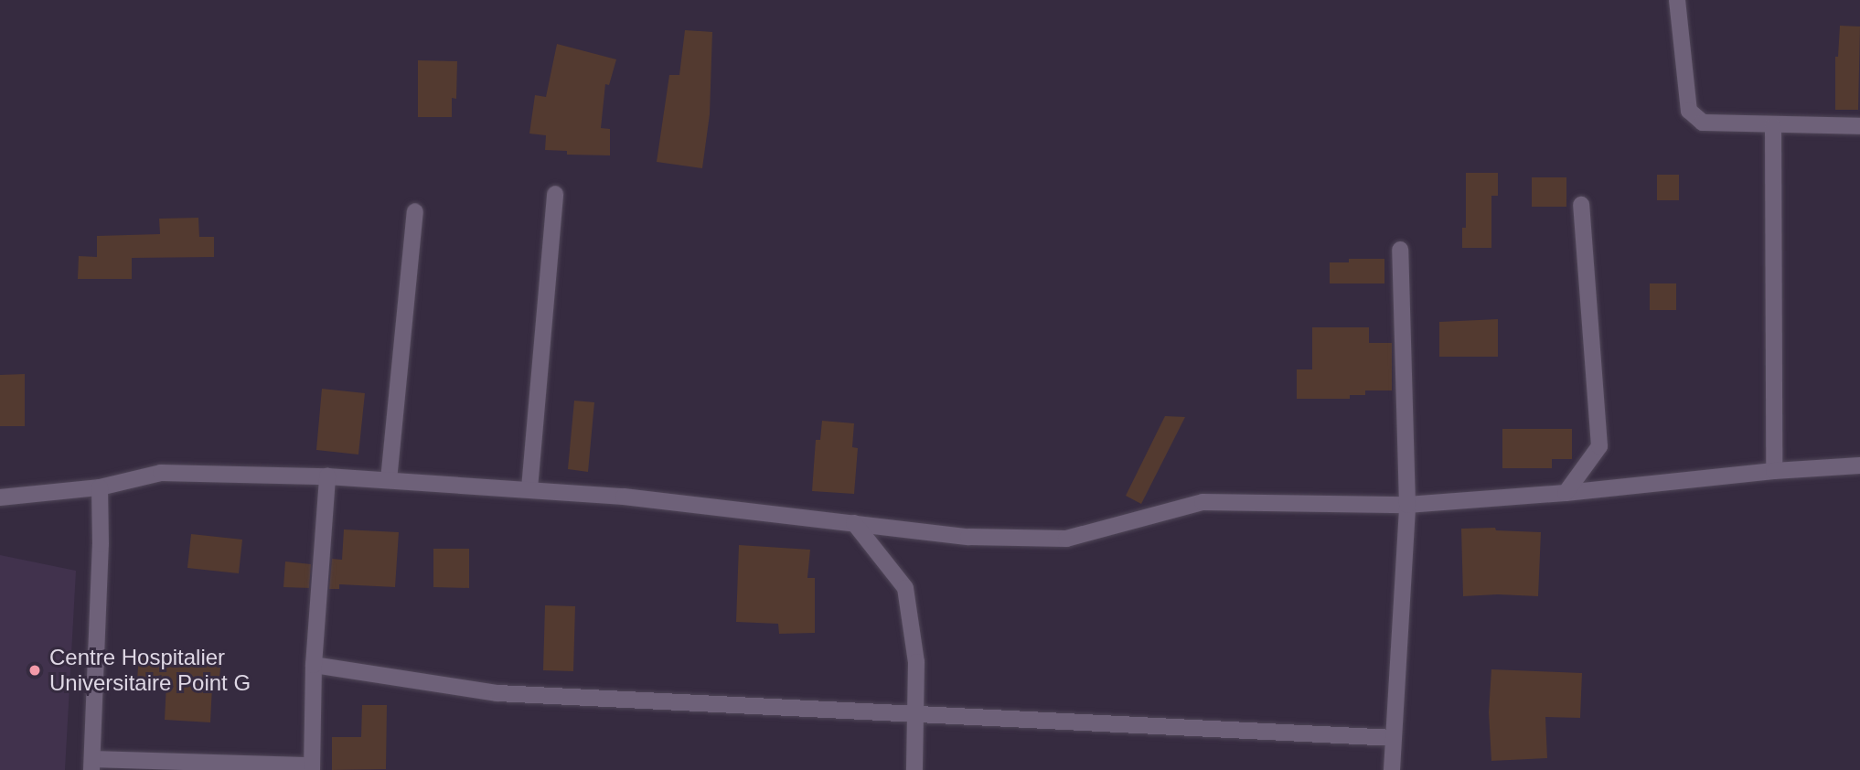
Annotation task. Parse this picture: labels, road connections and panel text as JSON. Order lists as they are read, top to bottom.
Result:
{
  "places": ["Centre Hospitalier Universitaire Point G"]
}
